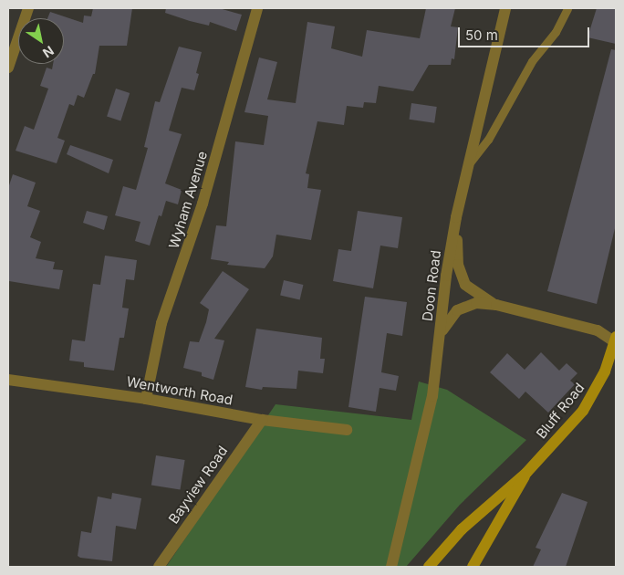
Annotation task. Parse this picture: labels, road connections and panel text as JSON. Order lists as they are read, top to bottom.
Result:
{
  "streets": {
    "main road": ["Bluff Road"],
    "street": [
      "Wyham Avenue",
      "Doon Road",
      "Wentworth Road",
      "Bayview Road"
    ]
  },
  "crossings": [
    ["Wyham Avenue", "Wentworth Road"],
    ["Wentworth Road", "Bayview Road"]
  ],
  "scale_bar": "50 m",
  "north": "bottom right"
}
